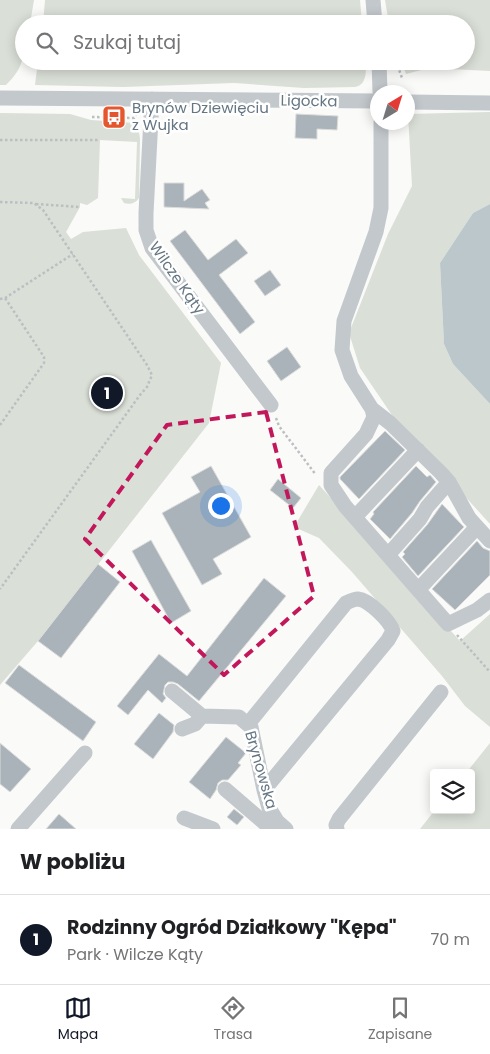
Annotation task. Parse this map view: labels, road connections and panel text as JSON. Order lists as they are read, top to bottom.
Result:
{
  "streets": {
    "street": ["Ligocka", "Wilcze Kąty", "Brynowska"]
  },
  "crossings": [
    ["Ligocka", "Wilcze Kąty"]
  ],
  "places": {
    "bus stop": ["Brynów Dziewięciu z Wujka"]
  },
  "north": "top right",
  "page": {
    "search": "Szukaj tutaj",
    "pins": "1",
    "heading": "W pobliżu",
    "list": [
      {
        "mark": "1",
        "name": "Rodzinny Ogród Działkowy \"Kępa\"",
        "note": "Park · Wilcze Kąty",
        "value": "70 m"
      }
    ],
    "nav": ["Mapa", "Trasa", "Zapisane"]
  }
}
